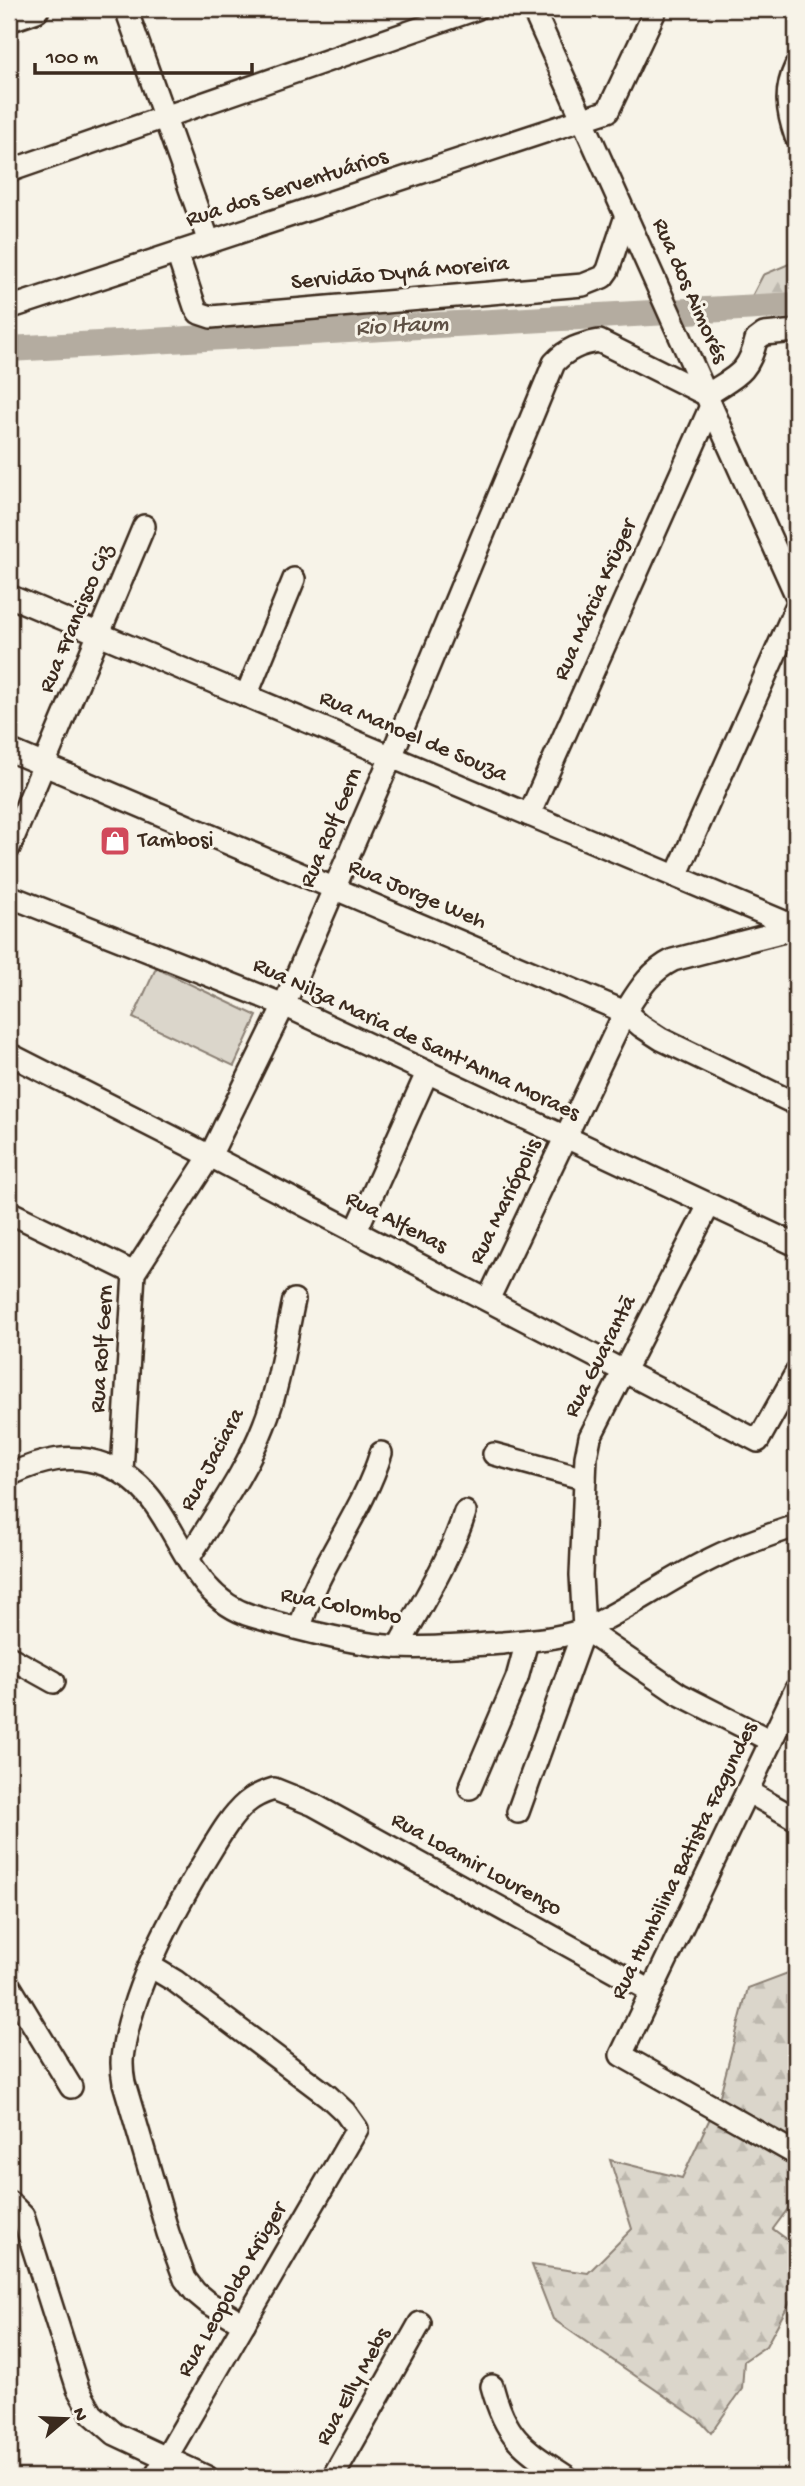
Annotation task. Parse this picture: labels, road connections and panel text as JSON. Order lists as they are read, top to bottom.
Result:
{
  "streets": {
    "street": [
      "Rua dos Serventuários",
      "Servidão Dyná Moreira",
      "Rua dos Aimorés",
      "Rua Márcia Krüger",
      "Rua Francisco Ciz",
      "Rua Manoel de Souza",
      "Rua Rolf Gern",
      "Rua Jorge Weh",
      "Rua Nilza Maria de Sant'Anna Moraes",
      "Rua Mariópolis",
      "Rua Alfenas",
      "Rua Guarantã",
      "Rua Jaciara",
      "Rua Colombo",
      "Rua Humbilina Batista Fagundes",
      "Rua Loamir Lourenço",
      "Rua Leopoldo Krüger",
      "Rua Elly Mebs"
    ]
  },
  "crossings": [
    ["Rua dos Serventuários", "Servidão Dyná Moreira"],
    ["Rua dos Serventuários", "Rua dos Aimorés"],
    ["Servidão Dyná Moreira", "Rua dos Aimorés"],
    ["Rua dos Aimorés", "Rua Márcia Krüger"],
    ["Rua dos Aimorés", "Rua Rolf Gern"],
    ["Rua Márcia Krüger", "Rua Manoel de Souza"],
    ["Rua Márcia Krüger", "Rua Rolf Gern"],
    ["Rua Francisco Ciz", "Rua Manoel de Souza"],
    ["Rua Francisco Ciz", "Rua Jorge Weh"],
    ["Rua Manoel de Souza", "Rua Rolf Gern"],
    ["Rua Manoel de Souza", "Rua Mariópolis"],
    ["Rua Rolf Gern", "Rua Jorge Weh"],
    ["Rua Rolf Gern", "Rua Nilza Maria de Sant'Anna Moraes"],
    ["Rua Rolf Gern", "Rua Alfenas"],
    ["Rua Rolf Gern", "Rua Colombo"],
    ["Rua Jorge Weh", "Rua Mariópolis"],
    ["Rua Nilza Maria de Sant'Anna Moraes", "Rua Mariópolis"],
    ["Rua Nilza Maria de Sant'Anna Moraes", "Rua Guarantã"],
    ["Rua Mariópolis", "Rua Alfenas"],
    ["Rua Alfenas", "Rua Guarantã"],
    ["Rua Guarantã", "Rua Colombo"],
    ["Rua Jaciara", "Rua Colombo"],
    ["Rua Humbilina Batista Fagundes", "Rua Loamir Lourenço"],
    ["Rua Loamir Lourenço", "Rua Leopoldo Krüger"]
  ],
  "water": ["Rio Itaum"],
  "places": {
    "shop": ["Tambosi"]
  },
  "scale_bar": "100 m",
  "north": "right"
}
